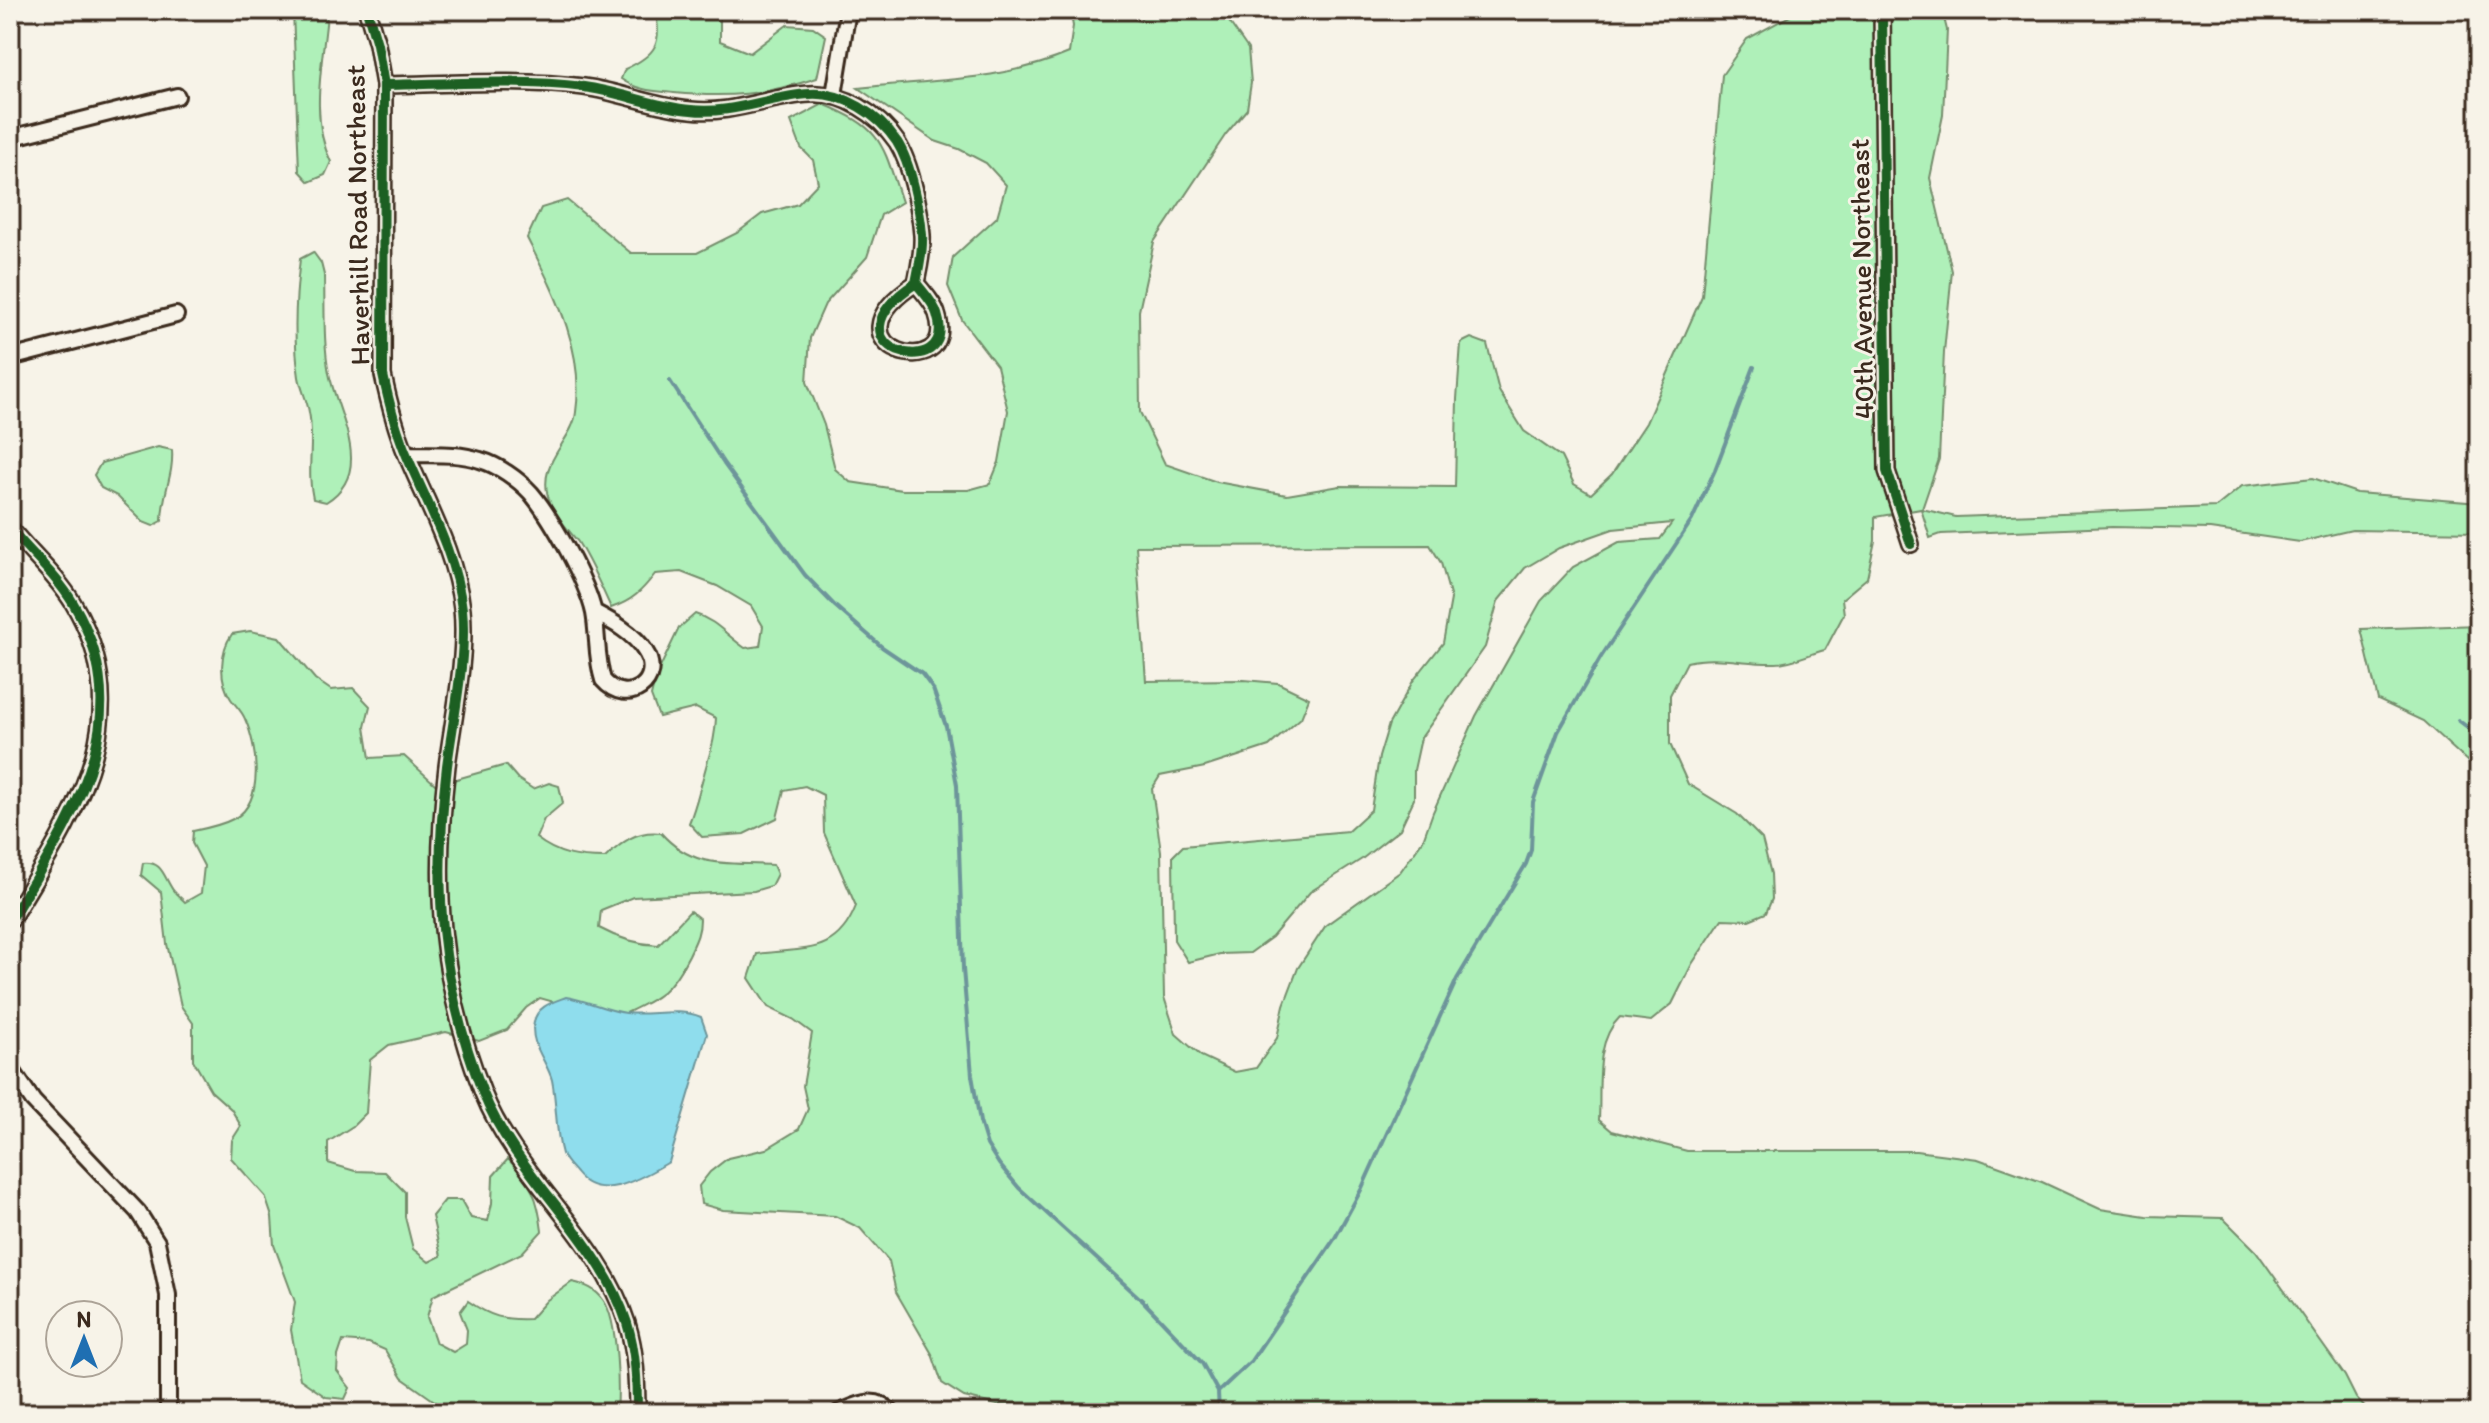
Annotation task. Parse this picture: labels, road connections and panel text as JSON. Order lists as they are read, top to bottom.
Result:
{
  "streets": {
    "street": ["Haverhill Road Northeast", "40th Avenue Northeast"]
  },
  "north": "top"
}
